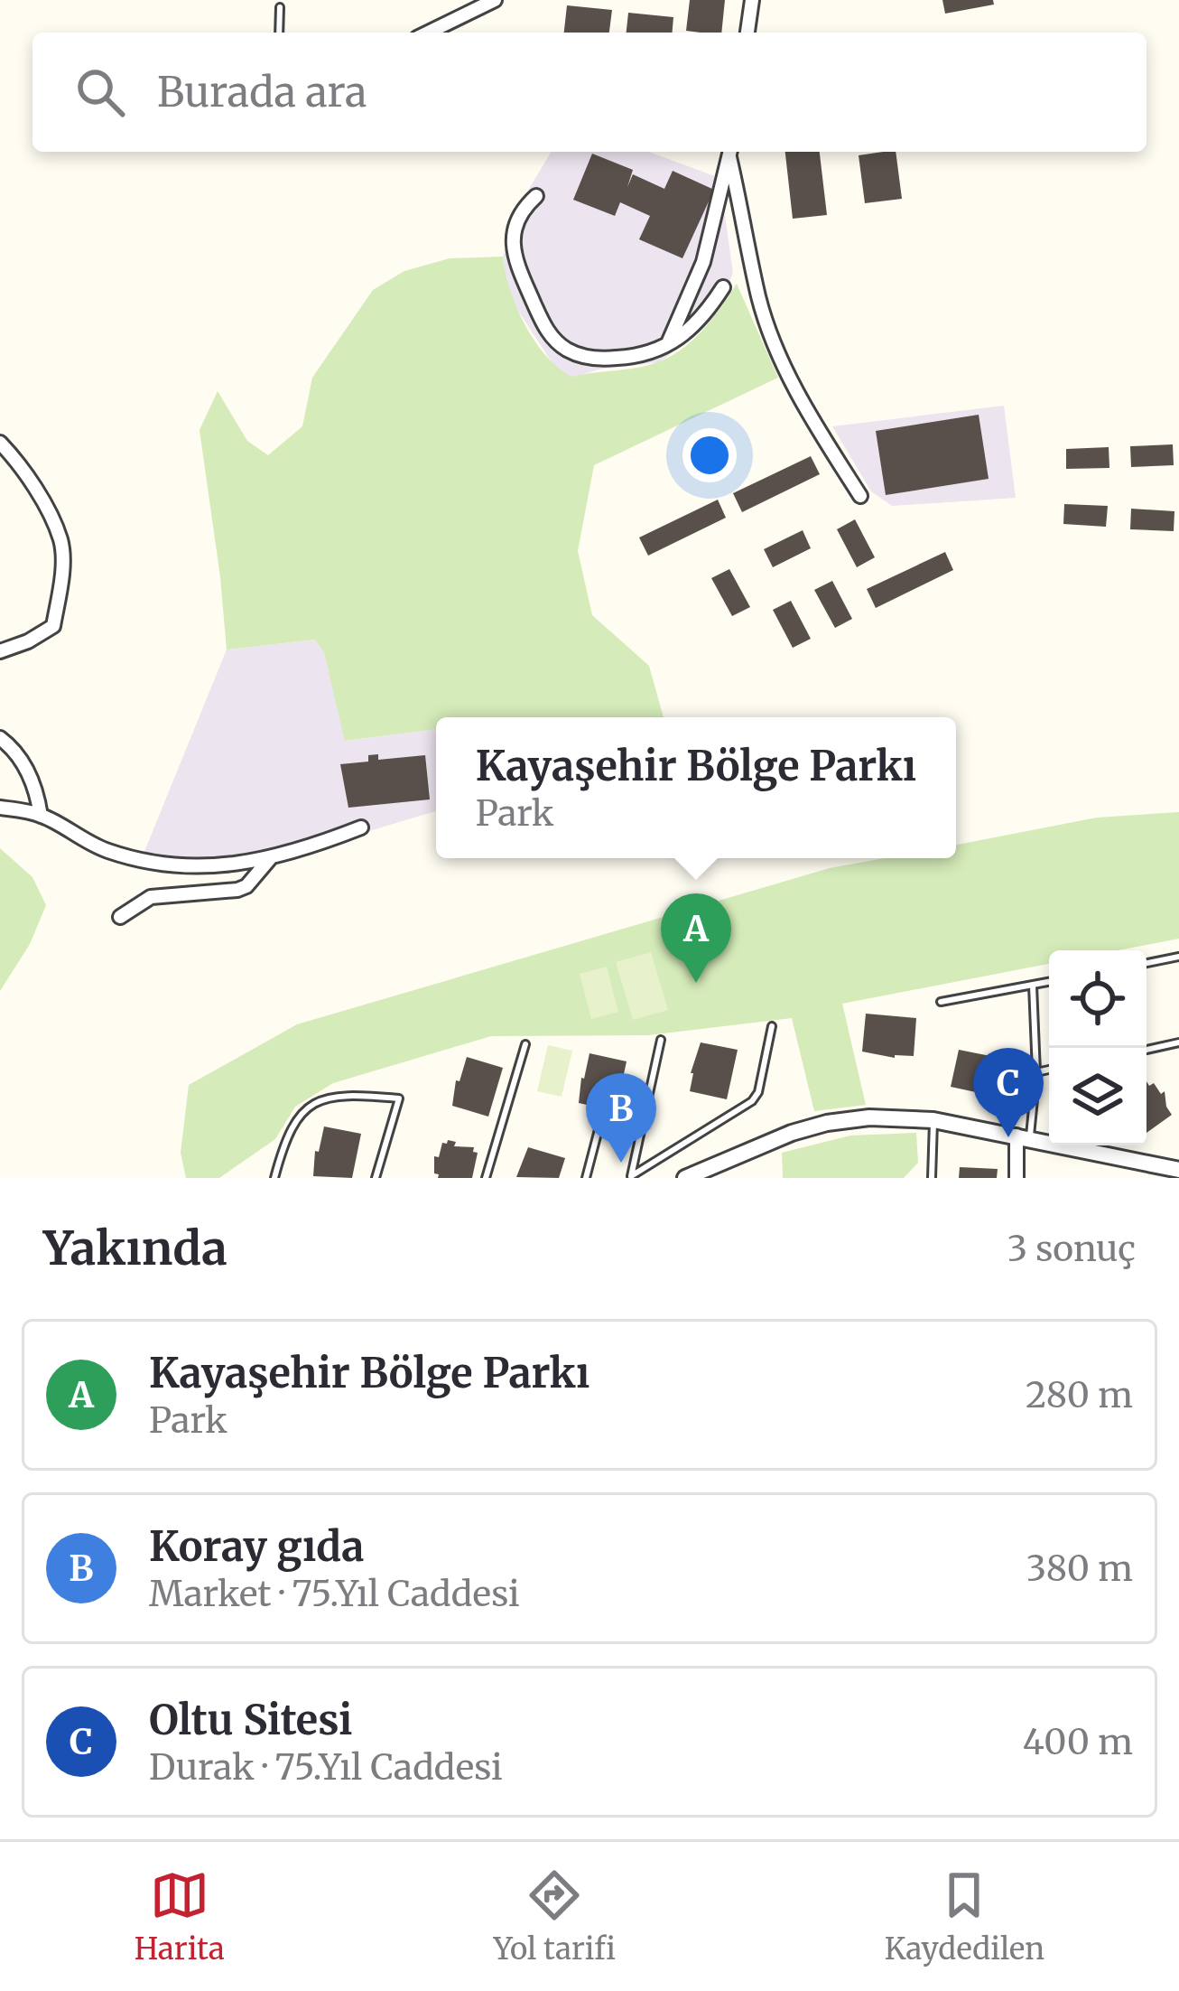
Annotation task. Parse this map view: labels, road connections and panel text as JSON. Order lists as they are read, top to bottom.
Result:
{
  "page": {
    "search": "Burada ara",
    "popup": ["Kayaşehir Bölge Parkı", "Park"],
    "pins": ["A", "C", "B"],
    "heading": ["Yakında", "3 sonuç"],
    "list": [
      {
        "mark": "A",
        "name": "Kayaşehir Bölge Parkı",
        "note": "Park",
        "value": "280 m"
      },
      {
        "mark": "B",
        "name": "Koray gıda",
        "note": "Market · 75.Yıl Caddesi",
        "value": "380 m"
      },
      {
        "mark": "C",
        "name": "Oltu Sitesi",
        "note": "Durak · 75.Yıl Caddesi",
        "value": "400 m"
      }
    ],
    "nav": ["Harita", "Yol tarifi", "Kaydedilen"]
  }
}
